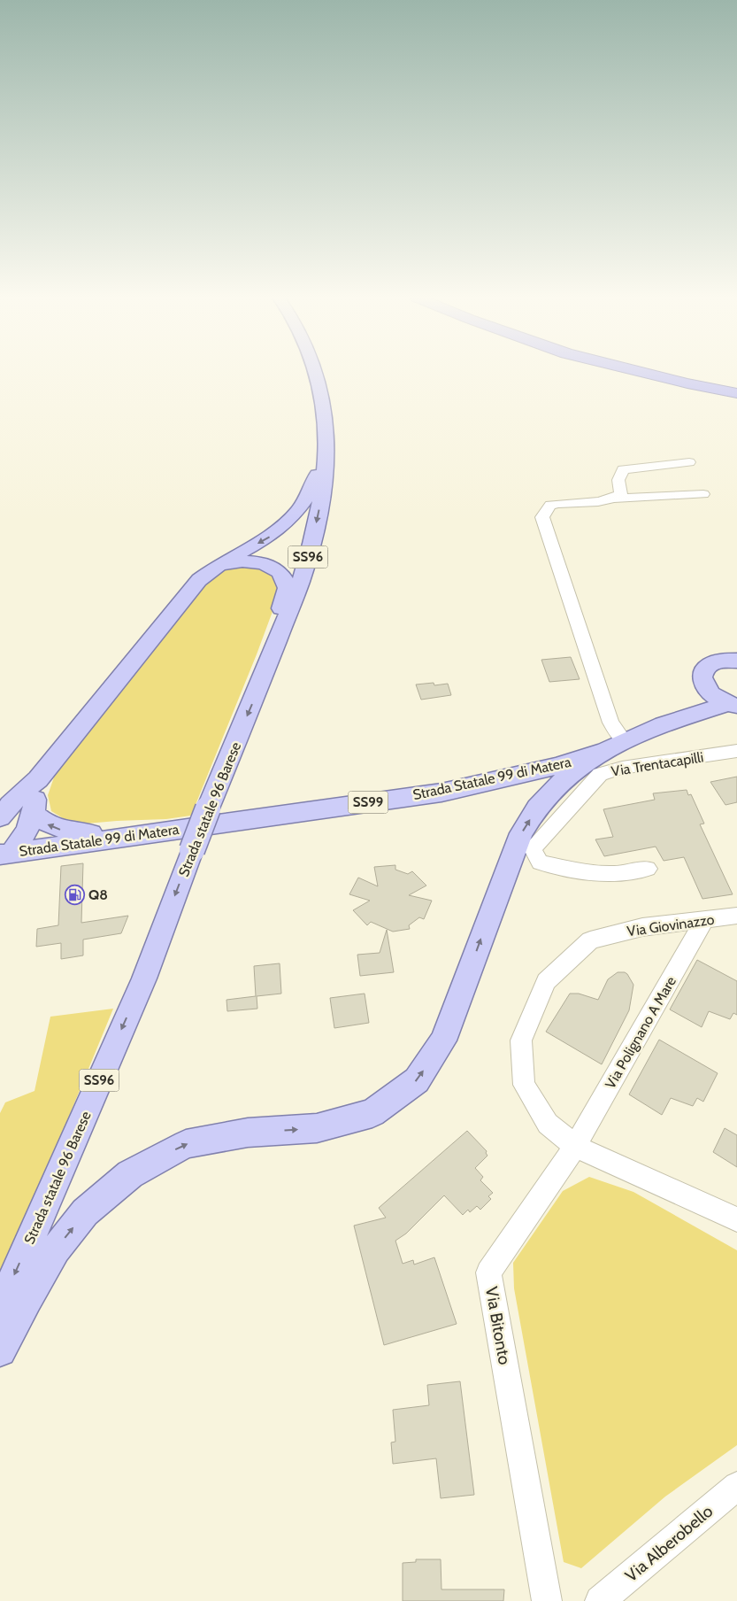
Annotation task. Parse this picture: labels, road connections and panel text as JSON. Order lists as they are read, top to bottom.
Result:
{
  "streets": {
    "main road": [
      "SS96",
      "Strada Statale 99 di Matera",
      "SS99",
      "Strada statale 96 Barese"
    ],
    "street": [
      "Via Trentacapilli",
      "Via Giovinazzo",
      "Via Polignano A Mare",
      "Via Bitonto",
      "Via Alberobello"
    ]
  },
  "crossings": [
    ["Via Giovinazzo", "Via Polignano A Mare"],
    ["Via Giovinazzo", "Via Bitonto"],
    ["Via Polignano A Mare", "Via Bitonto"]
  ],
  "places": {
    "fuel station": ["Q8"]
  }
}
